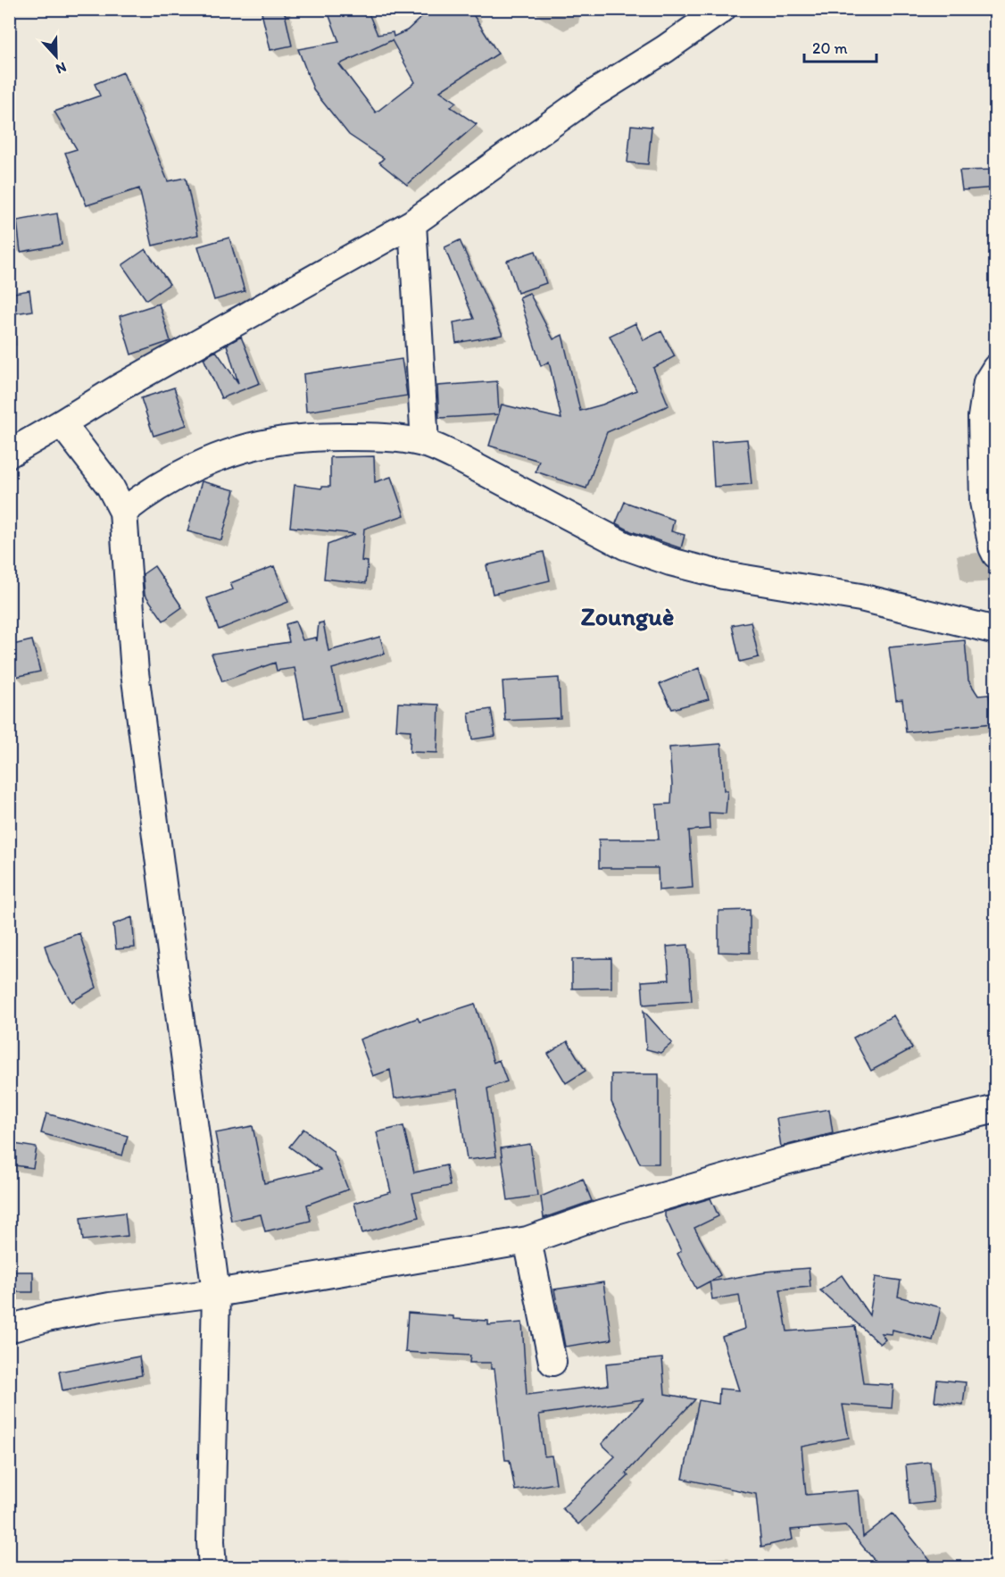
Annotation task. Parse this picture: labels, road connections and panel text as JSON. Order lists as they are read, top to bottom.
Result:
{
  "districts": ["Zounguè"],
  "scale_bar": "20 m",
  "north": "bottom"
}
